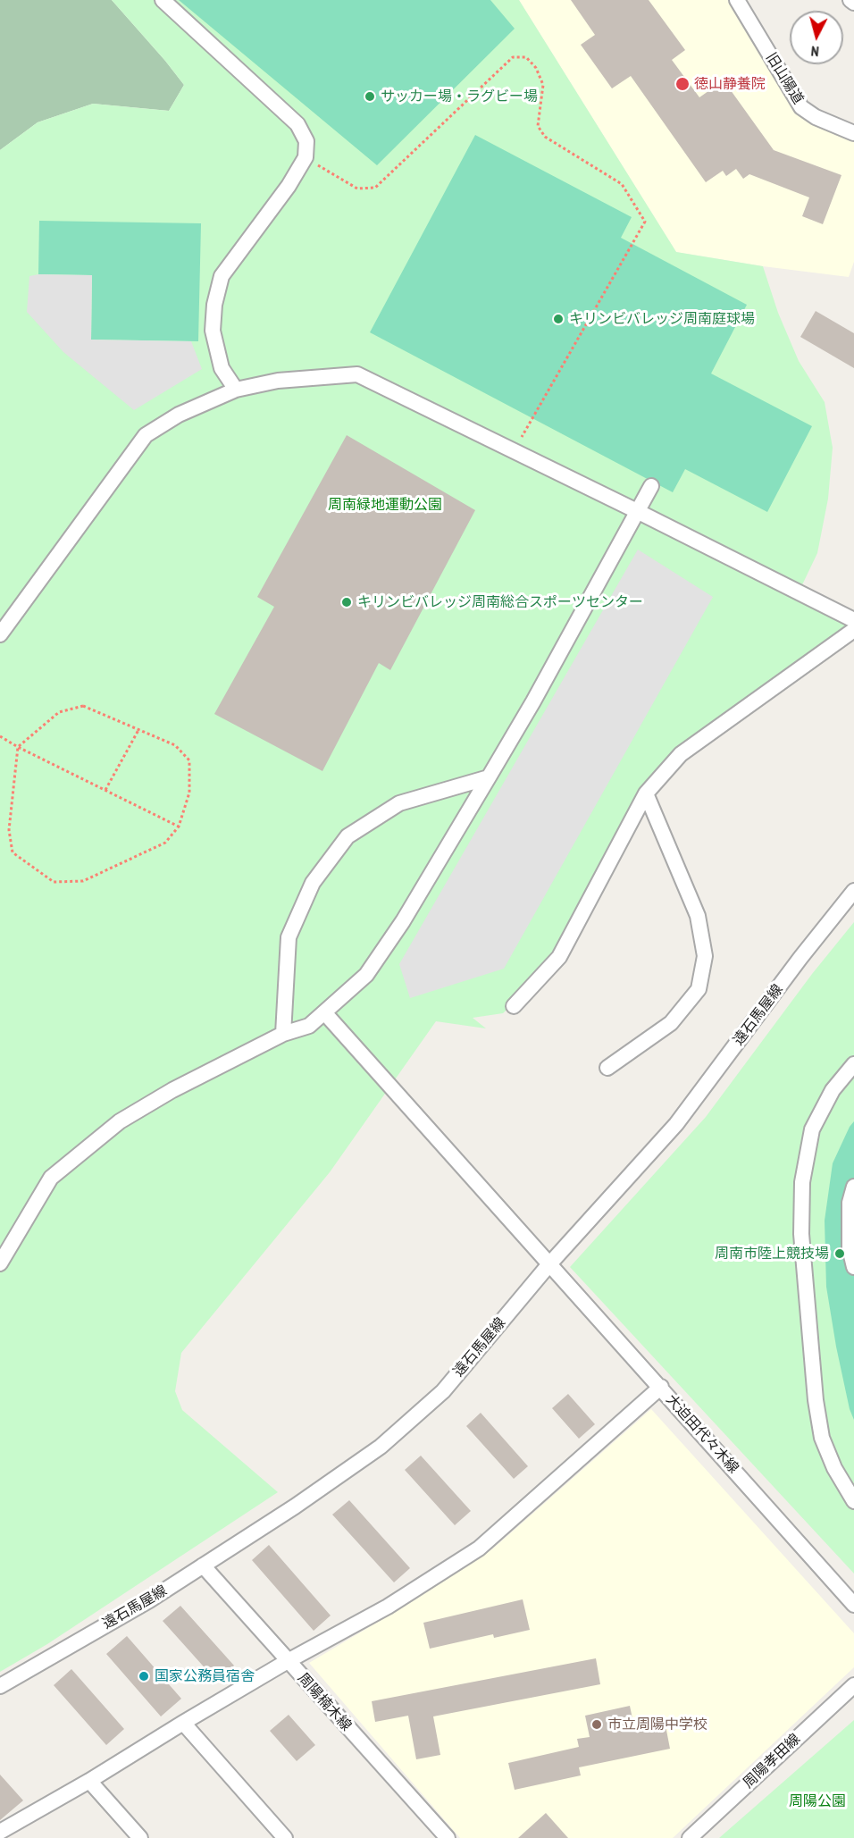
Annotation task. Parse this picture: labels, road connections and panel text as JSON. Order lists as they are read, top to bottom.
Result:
{
  "streets": {
    "street": [
      "旧山陽道",
      "遠石馬屋線",
      "大迫田代々木線",
      "周陽楠木線",
      "周陽孝田線"
    ]
  },
  "crossings": [
    ["遠石馬屋線", "大迫田代々木線"],
    ["遠石馬屋線", "周陽楠木線"]
  ],
  "parks": ["周南緑地運動公園", "周陽公園"],
  "places": [
    "徳山静養院",
    "サッカー場・ラグビー場",
    "キリンビバレッジ周南庭球場",
    "キリンビバレッジ周南総合スポーツセンター",
    "周南市陸上競技場",
    "国家公務員宿舎",
    "市立周陽中学校"
  ],
  "north": "bottom"
}
